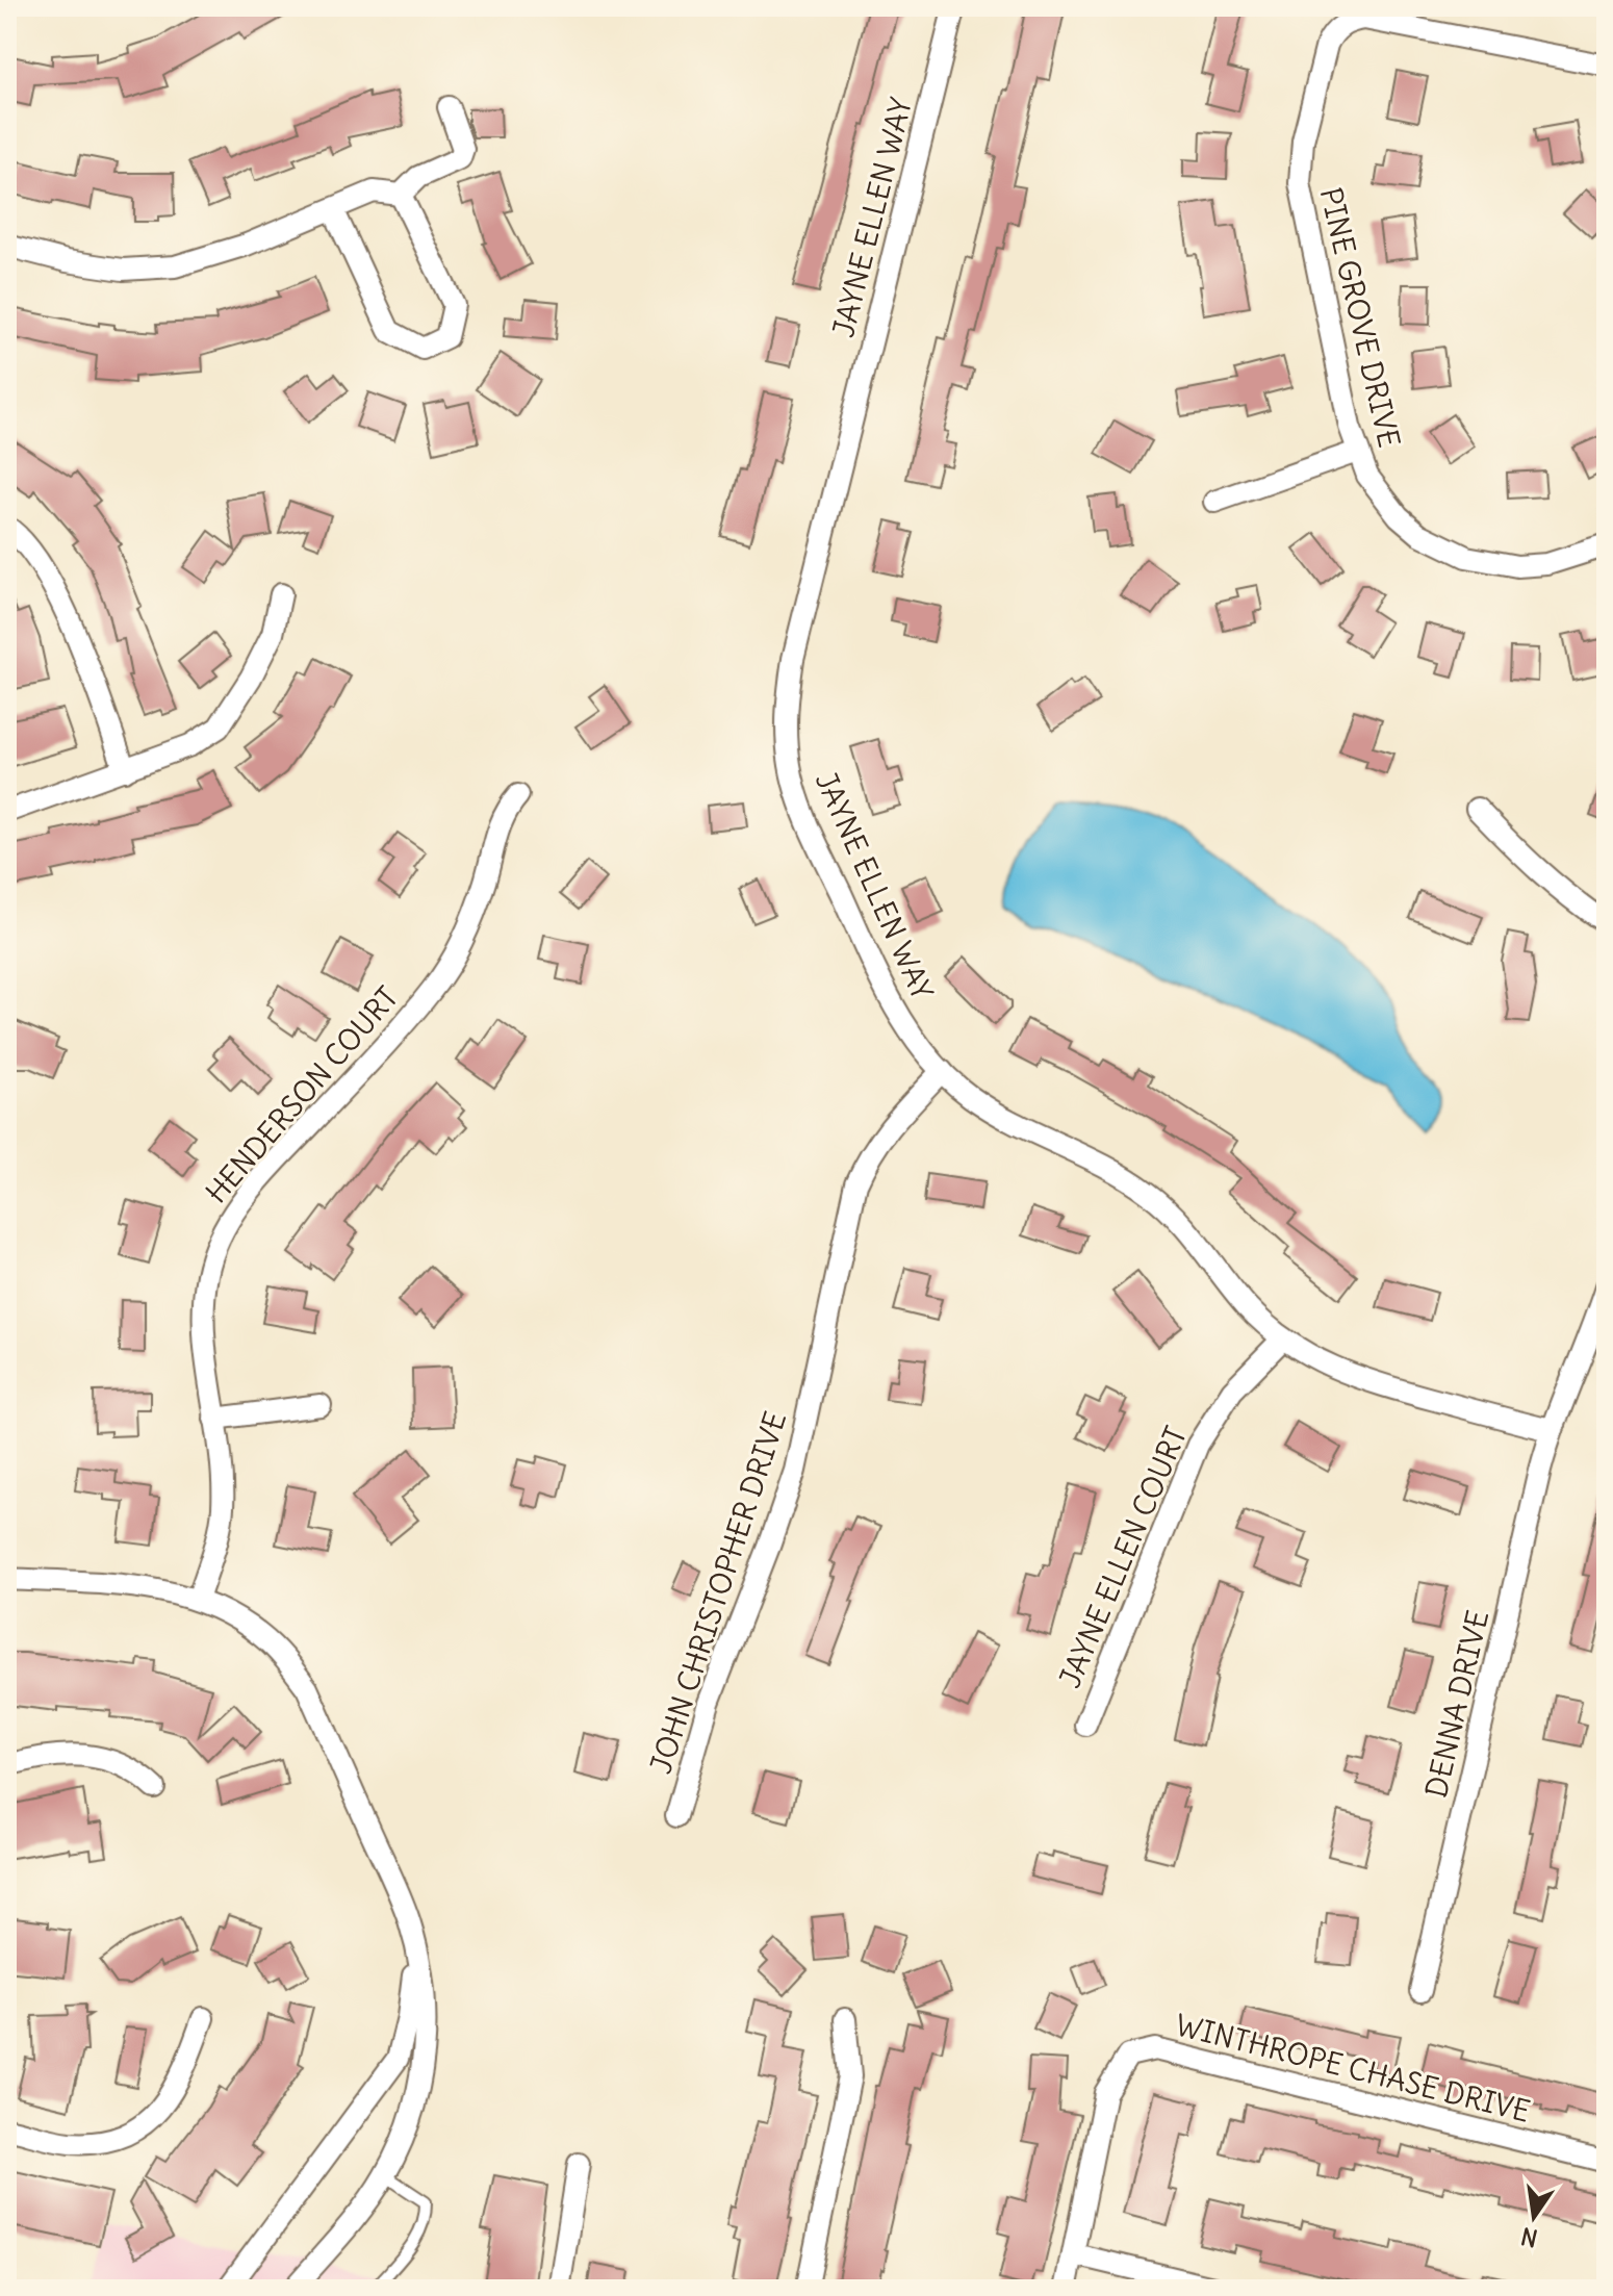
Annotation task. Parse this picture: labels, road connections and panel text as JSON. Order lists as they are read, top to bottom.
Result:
{
  "streets": {
    "street": [
      "JAYNE ELLEN WAY",
      "PINE GROVE DRIVE",
      "HENDERSON COURT",
      "JAYNE ELLEN COURT",
      "JOHN CHRISTOPHER DRIVE",
      "DENNA DRIVE",
      "WINTHROPE CHASE DRIVE"
    ]
  },
  "crossings": [
    ["JAYNE ELLEN WAY", "JAYNE ELLEN COURT"],
    ["JAYNE ELLEN WAY", "JOHN CHRISTOPHER DRIVE"],
    ["JAYNE ELLEN WAY", "DENNA DRIVE"]
  ],
  "north": "bottom"
}
